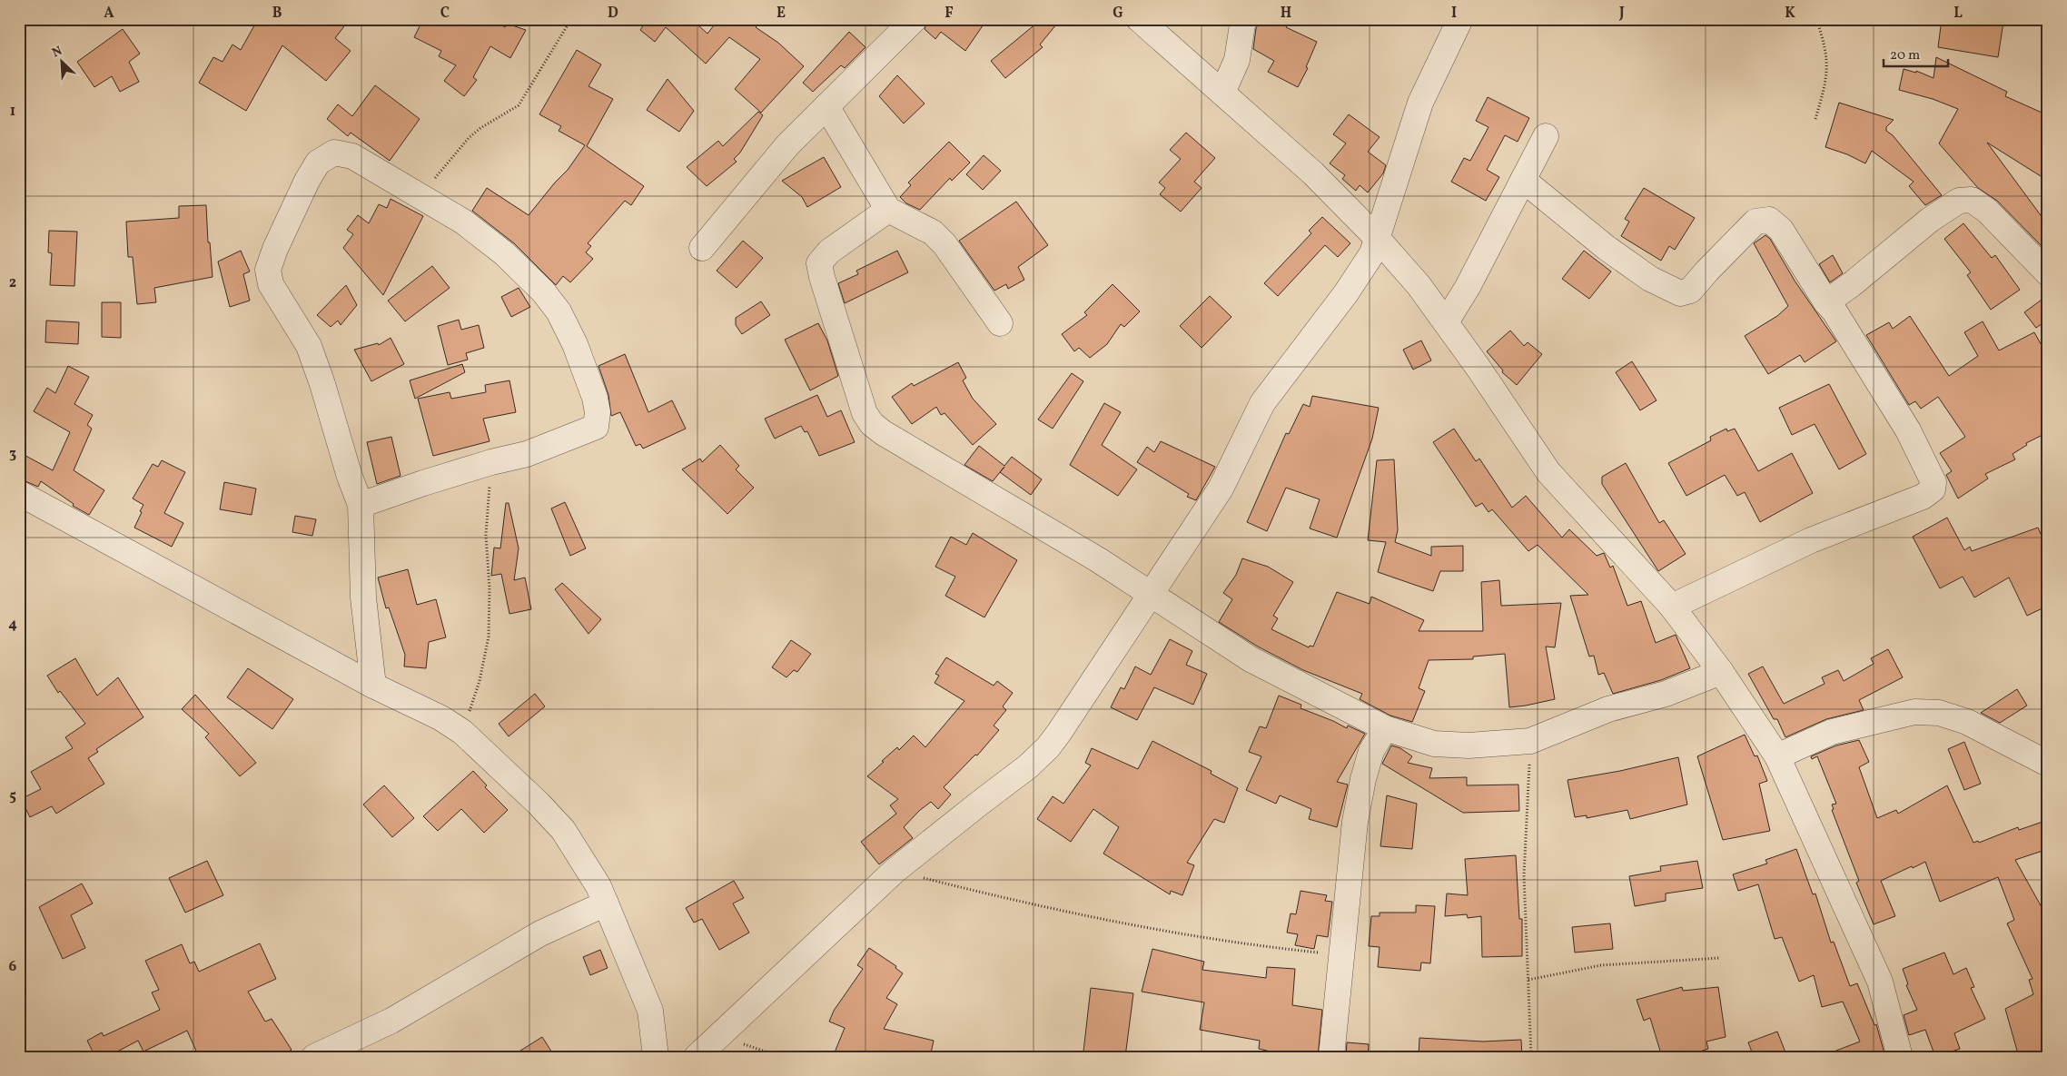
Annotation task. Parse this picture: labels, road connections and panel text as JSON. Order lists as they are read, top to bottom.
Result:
{
  "scale_bar": "20 m",
  "north": "top left",
  "grid": {
    "columns": [
      "A",
      "B",
      "C",
      "D",
      "E",
      "F",
      "G",
      "H",
      "I",
      "J",
      "K",
      "L"
    ],
    "rows": [
      "1",
      "2",
      "3",
      "4",
      "5",
      "6"
    ]
  }
}
